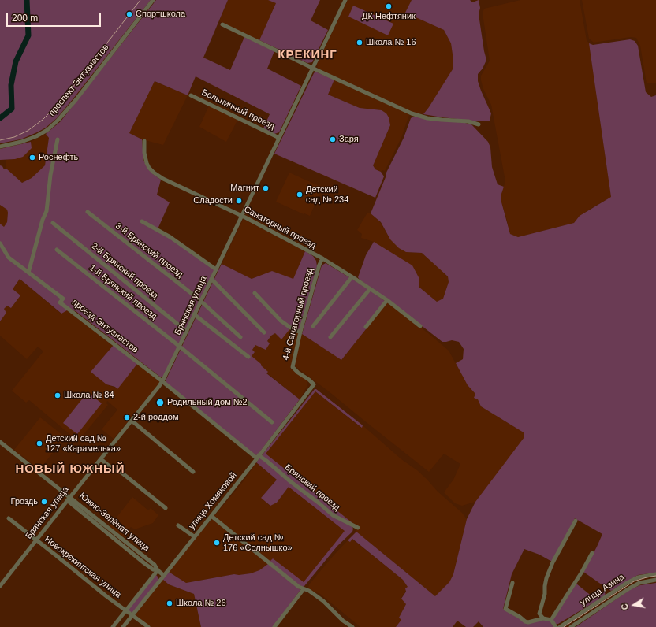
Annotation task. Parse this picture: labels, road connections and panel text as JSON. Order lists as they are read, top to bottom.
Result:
{
  "streets": {
    "street": [
      "проспект Энтузиастов",
      "Больничный проезд",
      "Санаторный проезд",
      "3-й Брянский проезд",
      "2-й Брянский проезд",
      "1-й Брянский проезд",
      "Брянская улица",
      "4-й Санаторный проезд",
      "проезд Энтузиастов",
      "Брянский проезд",
      "улица Хомяковой",
      "Южно-Зелёная улица",
      "Новокрекингская улица",
      "улица Азина"
    ]
  },
  "crossings": [
    ["Больничный проезд", "Брянская улица"],
    ["Санаторный проезд", "Брянская улица"],
    ["Санаторный проезд", "4-й Санаторный проезд"],
    ["3-й Брянский проезд", "Брянская улица"],
    ["2-й Брянский проезд", "Брянская улица"],
    ["1-й Брянский проезд", "Брянская улица"],
    ["Брянская улица", "проезд Энтузиастов"],
    ["Брянская улица", "Брянский проезд"],
    ["Брянская улица", "Южно-Зелёная улица"],
    ["Брянская улица", "Новокрекингская улица"],
    ["4-й Санаторный проезд", "улица Хомяковой"],
    ["проезд Энтузиастов", "Брянский проезд"],
    ["Брянский проезд", "улица Хомяковой"],
    ["улица Хомяковой", "Южно-Зелёная улица"],
    ["улица Хомяковой", "Новокрекингская улица"]
  ],
  "districts": ["КРЕКИНГ", "НОВЫЙ ЮЖНЫЙ"],
  "places": [
    "ДК Нефтяник",
    "Спортшкола",
    "Школа № 16",
    "Заря",
    "Роснефть",
    "Магнит",
    "Детский сад № 234",
    "Сладости",
    "Школа № 84",
    "Родильный дом №2",
    "2-й роддом",
    "Детский сад № 127 «Карамелька»",
    "Гроздь",
    "Детский сад № 176 «Солнышко»",
    "Школа № 26"
  ],
  "scale_bar": "200 m",
  "north": "left"
}
